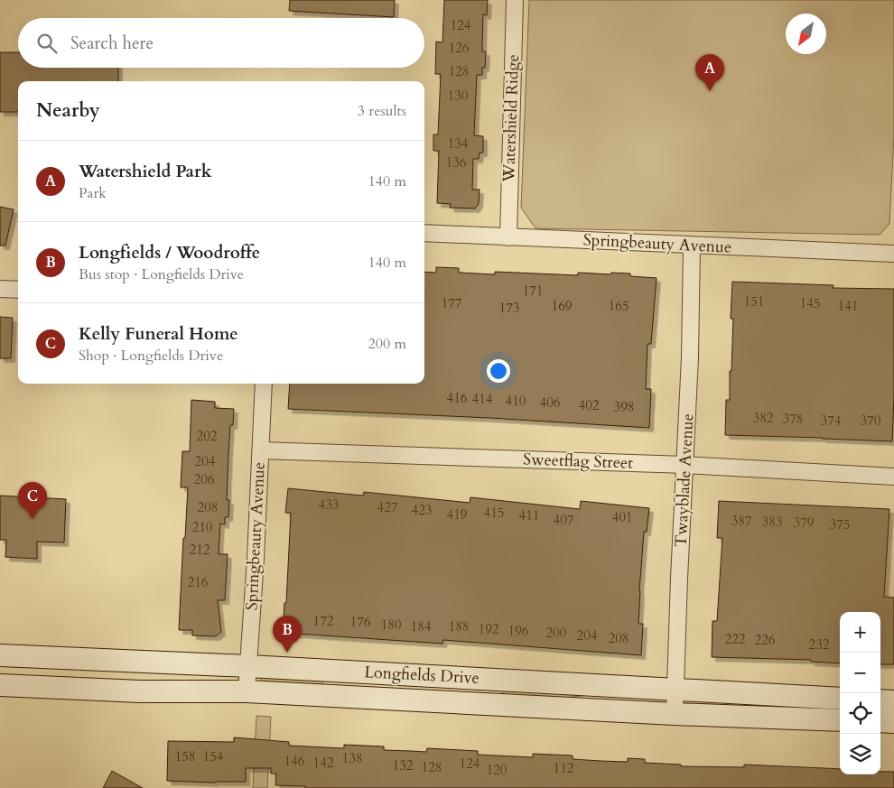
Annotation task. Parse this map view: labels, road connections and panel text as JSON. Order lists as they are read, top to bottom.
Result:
{
  "streets": {
    "street": [
      "Watershield Ridge",
      "Springbeauty Avenue",
      "Sweetflag Street",
      "Twayblade Avenue",
      "Longfields Drive"
    ]
  },
  "crossings": [
    ["Watershield Ridge", "Springbeauty Avenue"],
    ["Springbeauty Avenue", "Sweetflag Street"],
    ["Springbeauty Avenue", "Twayblade Avenue"],
    ["Springbeauty Avenue", "Longfields Drive"],
    ["Sweetflag Street", "Twayblade Avenue"],
    ["Twayblade Avenue", "Longfields Drive"]
  ],
  "house_numbers": [
    "124",
    "126",
    "128",
    "130",
    "134",
    "136",
    "171",
    "151",
    "177",
    "145",
    "169",
    "165",
    "141",
    "173",
    "416",
    "414",
    "410",
    "406",
    "402",
    "398",
    "382",
    "378",
    "374",
    "370",
    "202",
    "204",
    "206",
    "433",
    "208",
    "427",
    "423",
    "415",
    "419",
    "411",
    "401",
    "407",
    "387",
    "383",
    "379",
    "375",
    "210",
    "212",
    "216",
    "172",
    "176",
    "180",
    "184",
    "188",
    "192",
    "196",
    "200",
    "204",
    "208",
    "222",
    "226",
    "232",
    "158",
    "154",
    "138",
    "146",
    "142",
    "124",
    "132",
    "128",
    "112",
    "120"
  ],
  "north": "bottom left",
  "page": {
    "search": "Search here",
    "pins": ["A", "C", "B"],
    "heading": ["Nearby", "3 results"],
    "list": [
      {
        "mark": "A",
        "name": "Watershield Park",
        "note": "Park",
        "value": "140 m"
      },
      {
        "mark": "B",
        "name": "Longfields / Woodroffe",
        "note": "Bus stop · Longfields Drive",
        "value": "140 m"
      },
      {
        "mark": "C",
        "name": "Kelly Funeral Home",
        "note": "Shop · Longfields Drive",
        "value": "200 m"
      }
    ],
    "map_buttons": ["+", "−"]
  }
}
